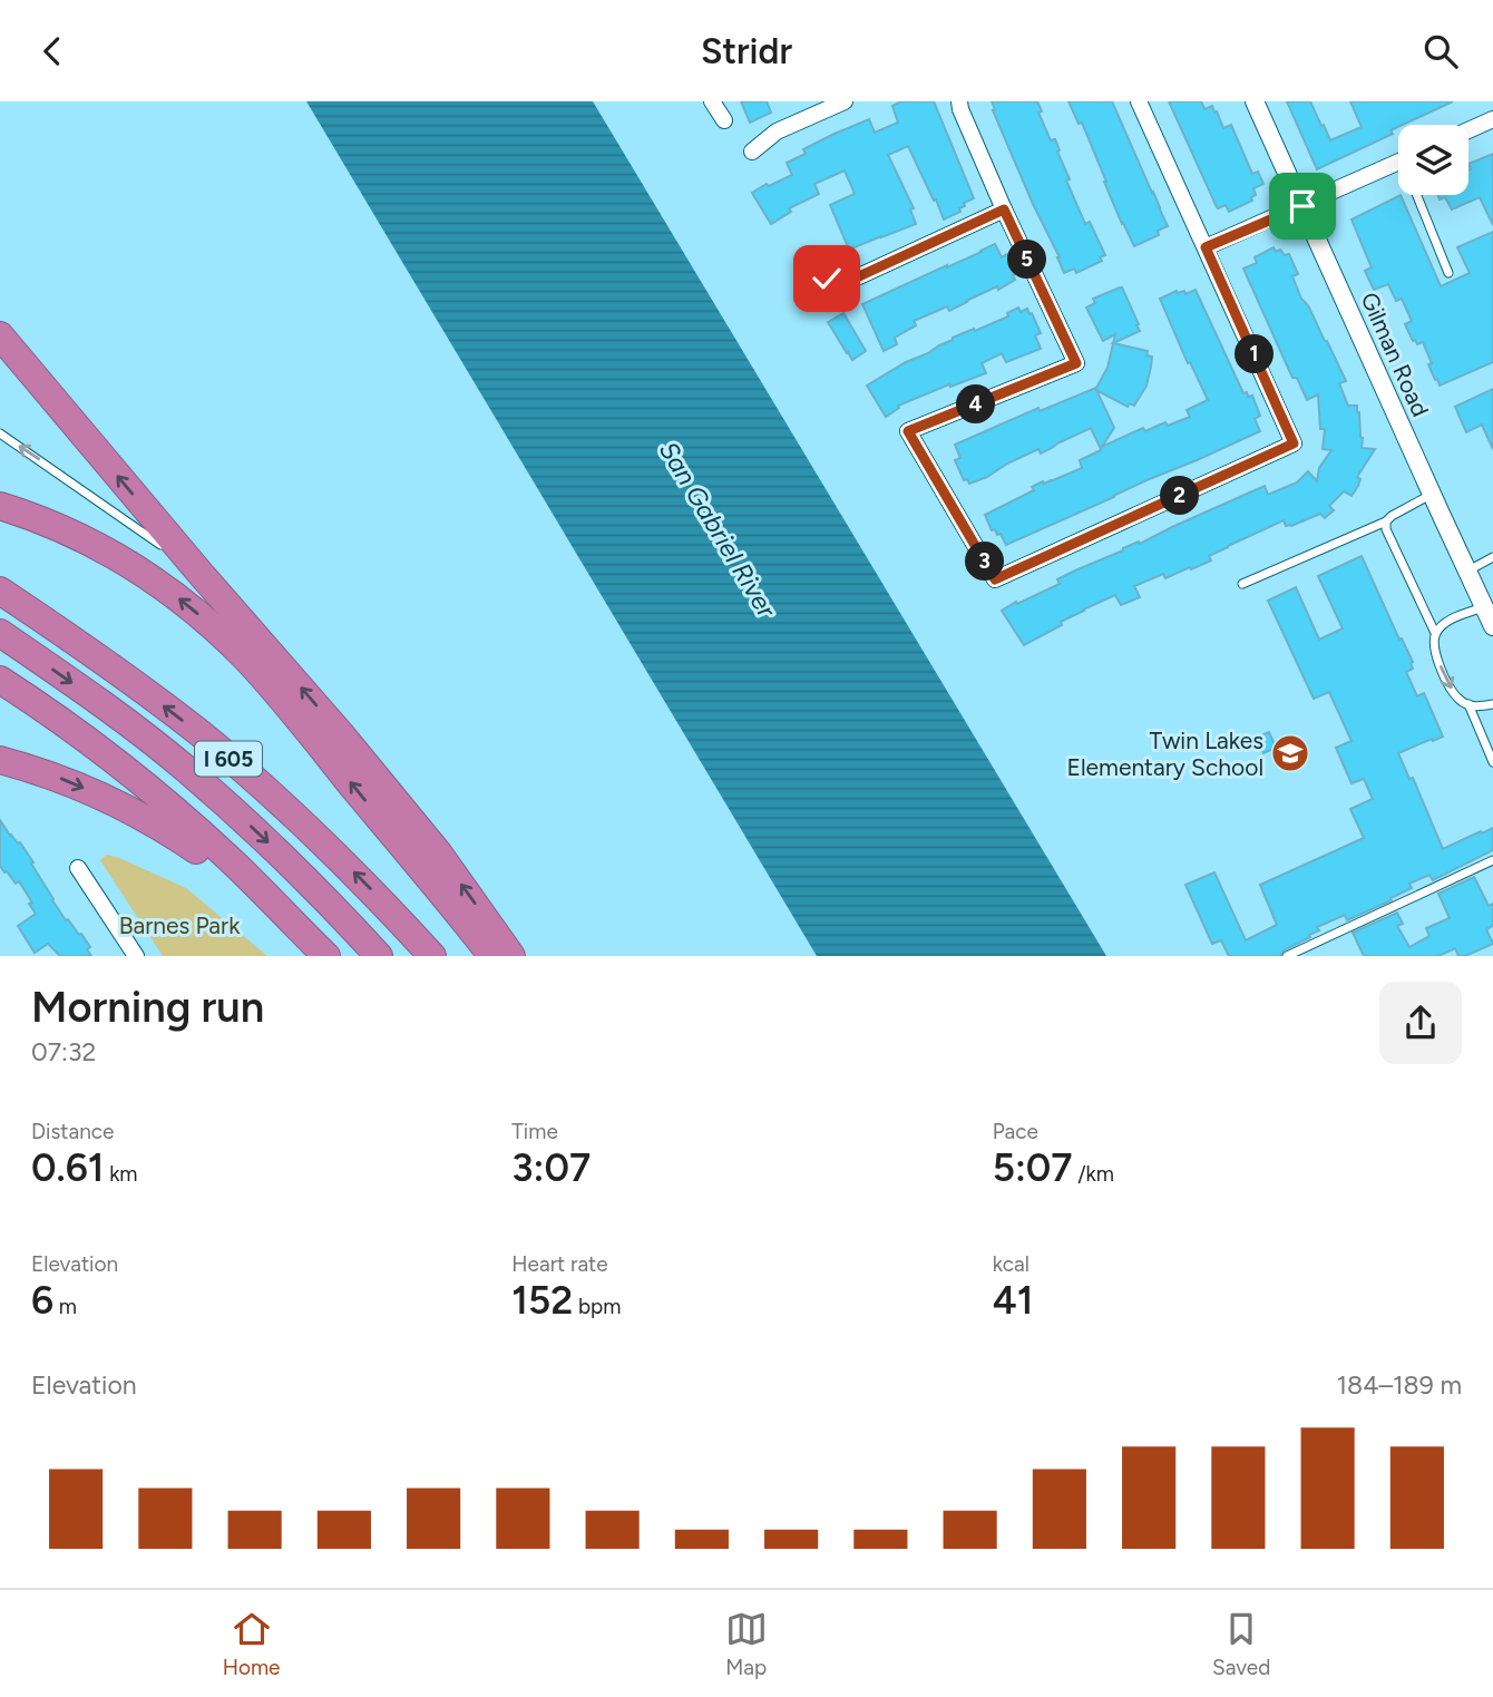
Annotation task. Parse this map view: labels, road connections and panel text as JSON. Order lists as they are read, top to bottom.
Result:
{
  "streets": {
    "highway": ["I 605"],
    "street": ["Gilman Road"]
  },
  "water": ["San Gabriel River"],
  "parks": ["Barnes Park"],
  "places": {
    "school or university": ["Twin Lakes Elementary School"]
  },
  "page": {
    "header": "Stridr",
    "pins": [
      "5",
      "1",
      "4",
      "2",
      "3"
    ],
    "heading": ["Morning run", "07:32"],
    "stats": [
      ["Distance", "0.61 km"],
      ["Time", "3:07"],
      ["Pace", "5:07 /km"],
      ["Elevation", "6 m"],
      ["Heart rate", "152 bpm"],
      ["kcal", "41"]
    ],
    "chart": ["Elevation", "184–189 m"],
    "tabs": ["Home", "Map", "Saved"]
  }
}
